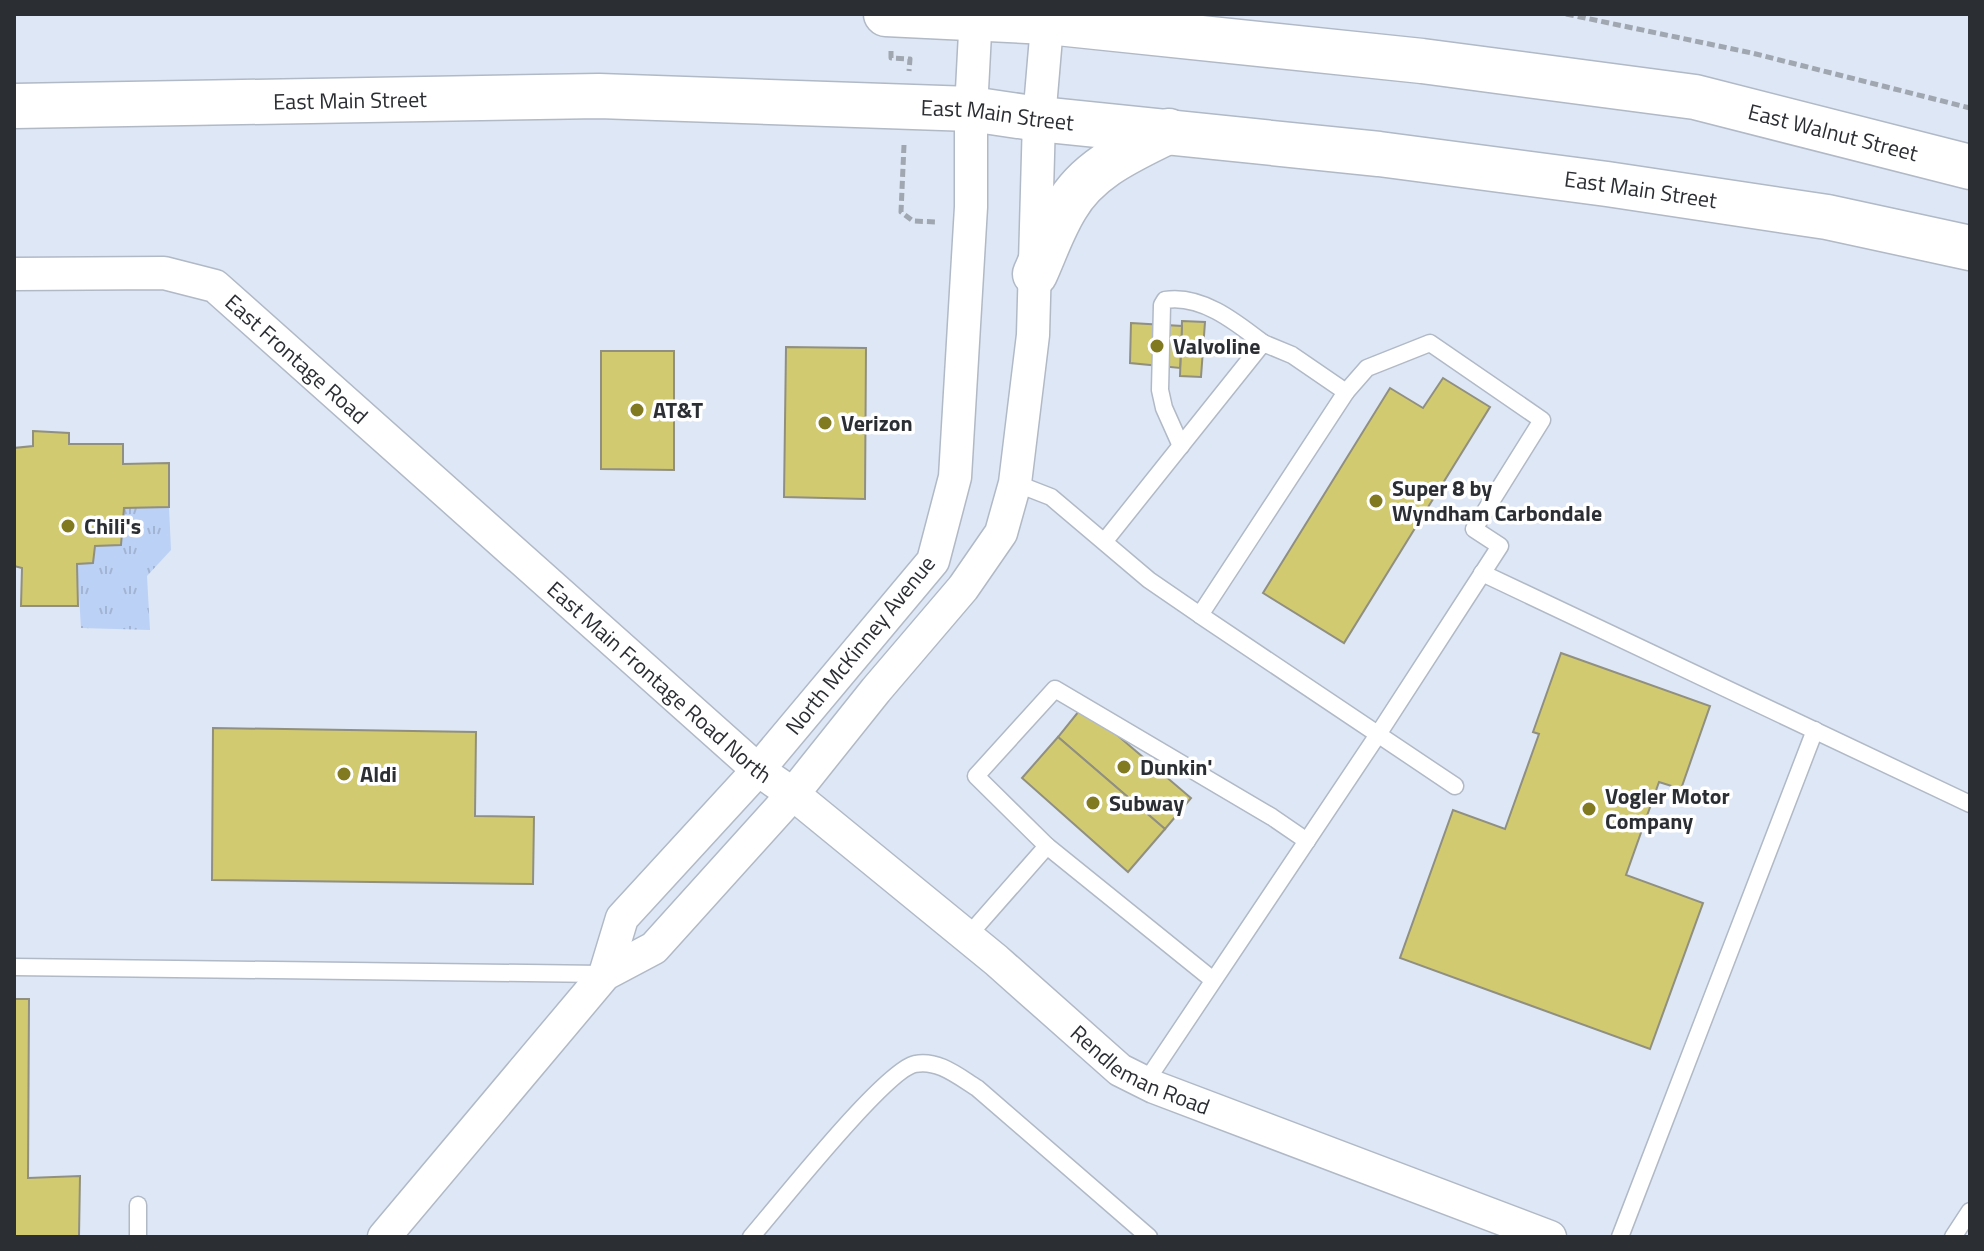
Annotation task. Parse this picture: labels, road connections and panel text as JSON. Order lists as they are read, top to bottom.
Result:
{
  "streets": {
    "highway": ["East Main Street", "East Walnut Street"],
    "street": [
      "East Frontage Road",
      "North McKinney Avenue",
      "East Main Frontage Road North",
      "Rendleman Road"
    ]
  },
  "crossings": [
    ["East Main Street", "North McKinney Avenue"],
    ["East Frontage Road", "East Main Frontage Road North"],
    ["North McKinney Avenue", "East Main Frontage Road North"],
    ["North McKinney Avenue", "Rendleman Road"],
    ["East Main Frontage Road North", "Rendleman Road"]
  ],
  "places": [
    "Valvoline",
    "AT&T",
    "Verizon",
    "Super 8 by Wyndham Carbondale",
    "Chili's",
    "Dunkin'",
    "Aldi",
    "Subway",
    "Vogler Motor Company"
  ]
}
